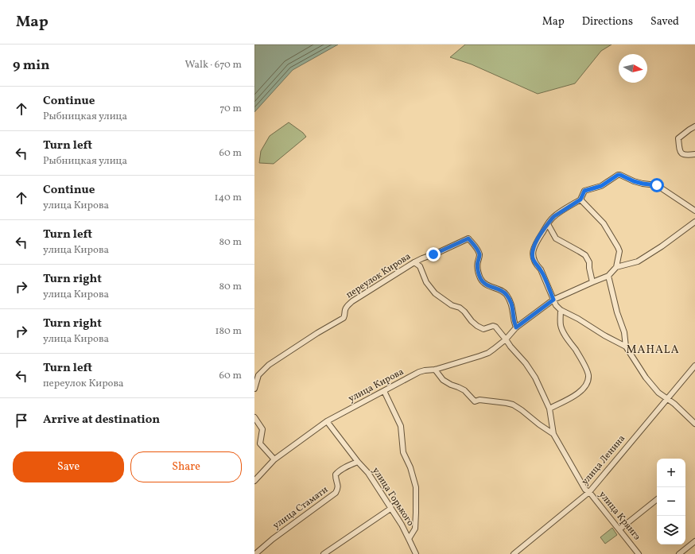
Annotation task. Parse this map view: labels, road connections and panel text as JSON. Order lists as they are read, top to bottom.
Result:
{
  "streets": {
    "street": [
      "переулок Кирова",
      "улица Кирова",
      "улица Ленина",
      "улица Горького",
      "улица Стамати",
      "улица Крянгэ"
    ]
  },
  "crossings": [
    ["переулок Кирова", "улица Кирова"],
    ["переулок Кирова", "улица Крянгэ"],
    ["улица Кирова", "улица Горького"],
    ["улица Кирова", "улица Крянгэ"],
    ["улица Ленина", "улица Крянгэ"],
    ["улица Горького", "улица Стамати"]
  ],
  "districts": ["MAHALA"],
  "north": "right",
  "page": {
    "header": "Map",
    "nav": ["Map", "Directions", "Saved"],
    "heading": ["9 min", "Walk · 670 m"],
    "list": [
      ["Continue", "Рыбницкая улица", "70 m"],
      ["Turn left", "Рыбницкая улица", "60 m"],
      ["Continue", "улица Кирова", "140 m"],
      ["Turn left", "улица Кирова", "80 m"],
      ["Turn right", "улица Кирова", "80 m"],
      ["Turn right", "улица Кирова", "180 m"],
      ["Turn left", "переулок Кирова", "60 m"],
      "Arrive at destination"
    ],
    "buttons": ["Save", "Share"],
    "map_buttons": ["+", "−"]
  }
}
